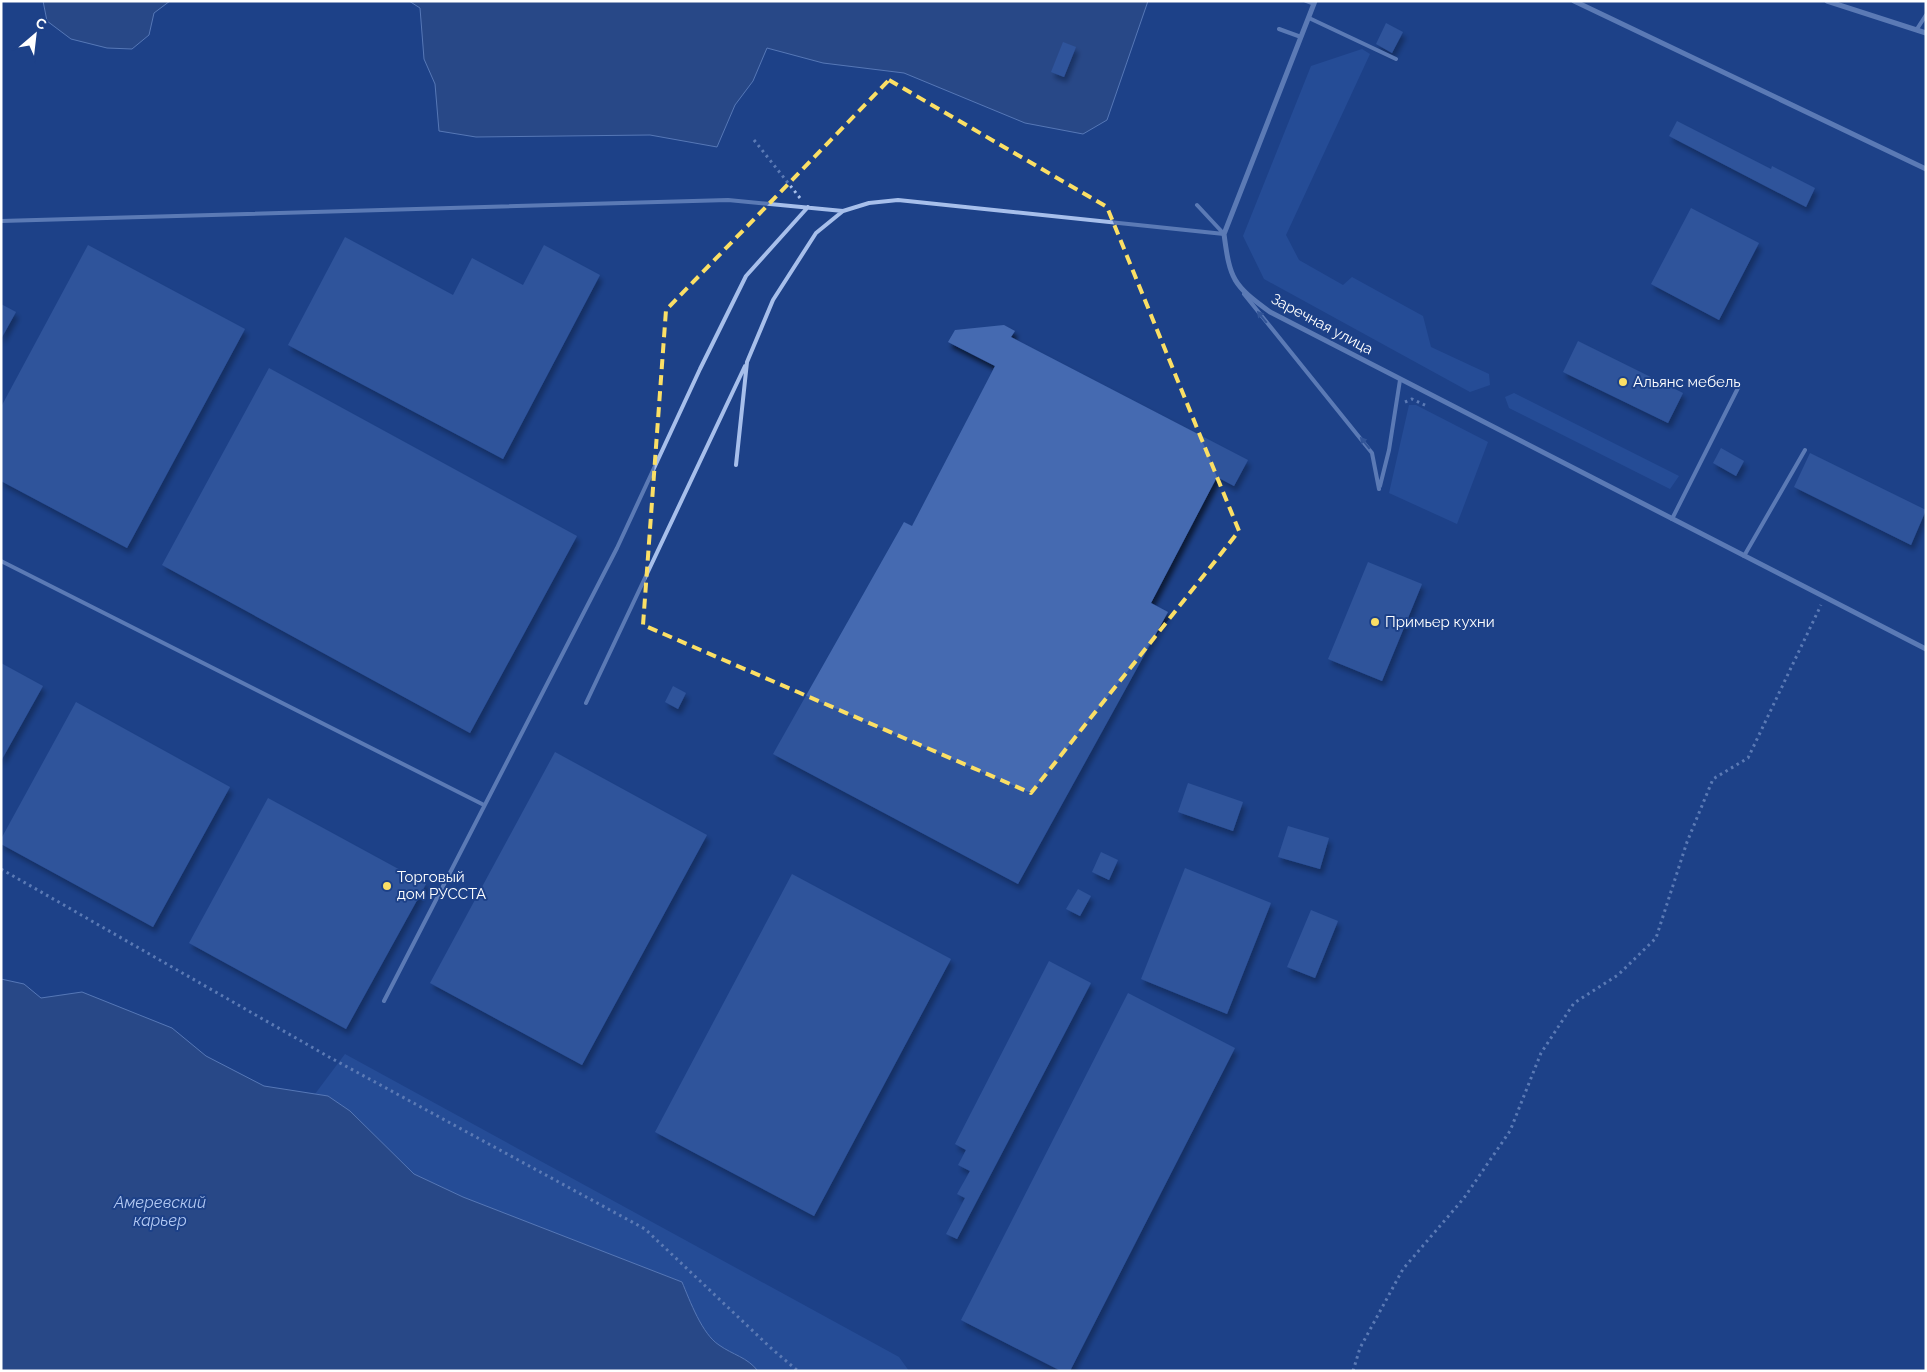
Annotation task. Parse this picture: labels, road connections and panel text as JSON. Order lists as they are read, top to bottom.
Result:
{
  "streets": {
    "street": ["Заречная улица"]
  },
  "water": ["Амеревский карьер"],
  "places": ["Альянс мебель", "Примьер кухни", "Торговый дом РУССТА"],
  "north": "top right"
}
